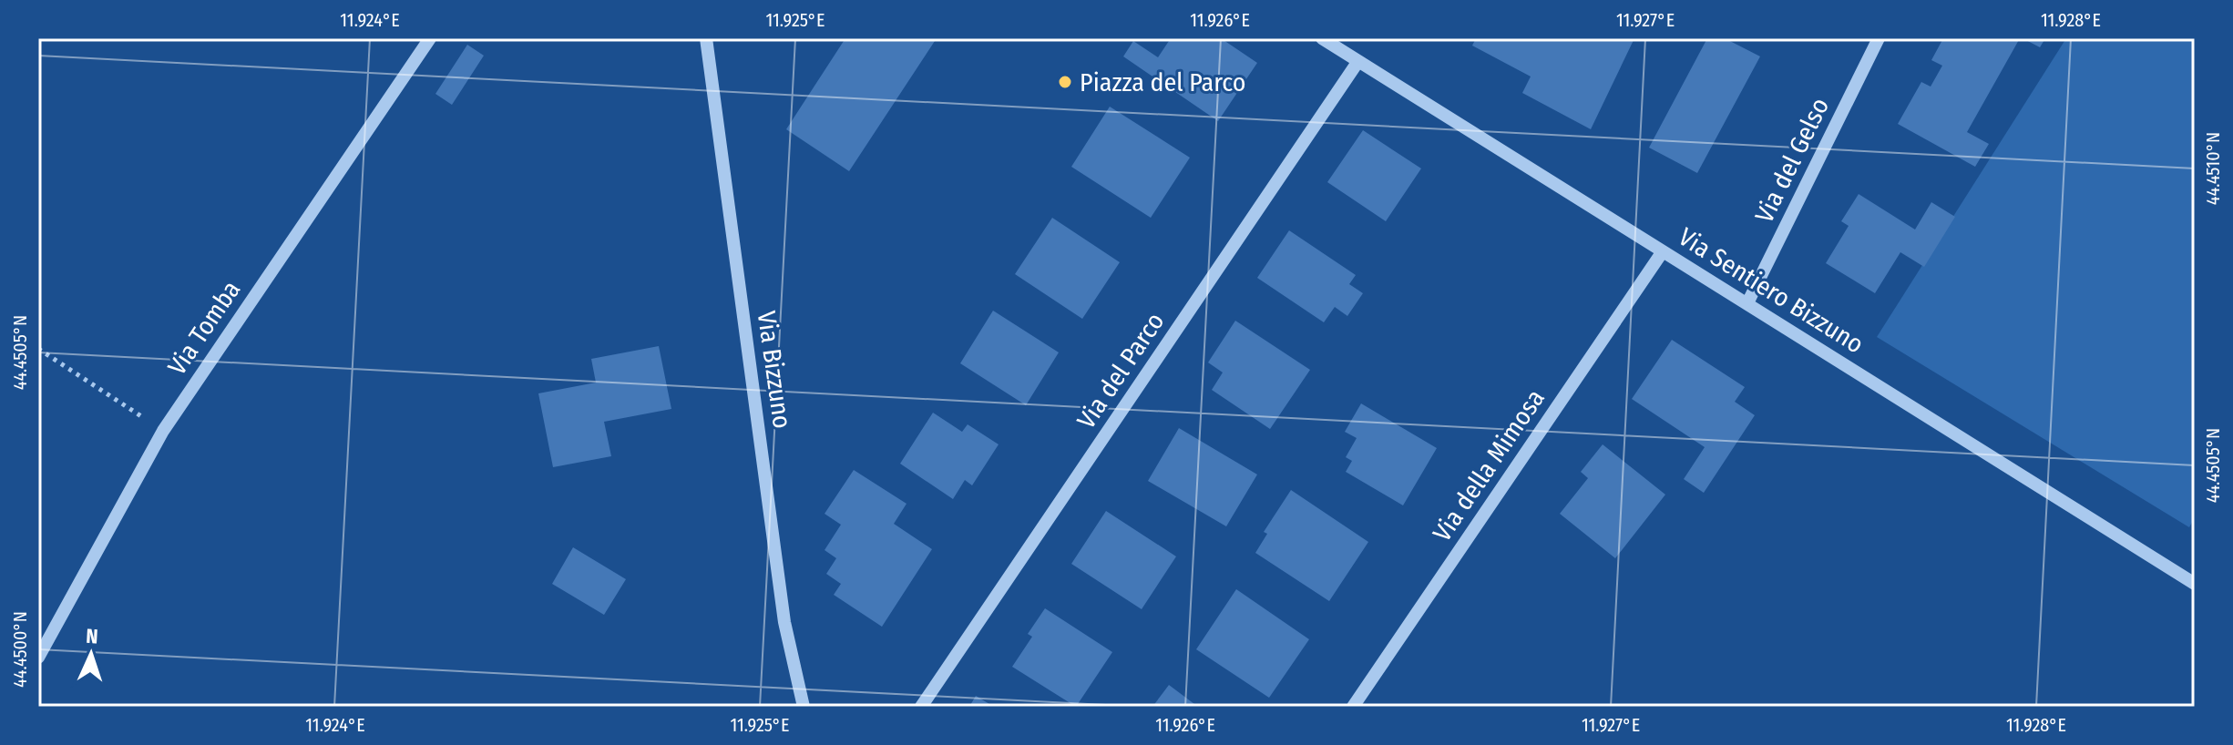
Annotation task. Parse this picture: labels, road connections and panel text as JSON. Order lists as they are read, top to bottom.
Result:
{
  "streets": {
    "street": [
      "Via del Gelso",
      "Via Sentiero Bizzuno",
      "Via Tomba",
      "Via Bizzuno",
      "Via del Parco",
      "Via della Mimosa"
    ]
  },
  "crossings": [
    ["Via del Gelso", "Via Sentiero Bizzuno"],
    ["Via Sentiero Bizzuno", "Via del Parco"],
    ["Via Sentiero Bizzuno", "Via della Mimosa"]
  ],
  "places": ["Piazza del Parco"],
  "north": "top",
  "coordinates": [
    "11.924°E",
    "11.925°E",
    "11.926°E",
    "11.927°E",
    "11.928°E",
    "44.4510°N",
    "44.4505°N",
    "44.4500°N"
  ]
}
